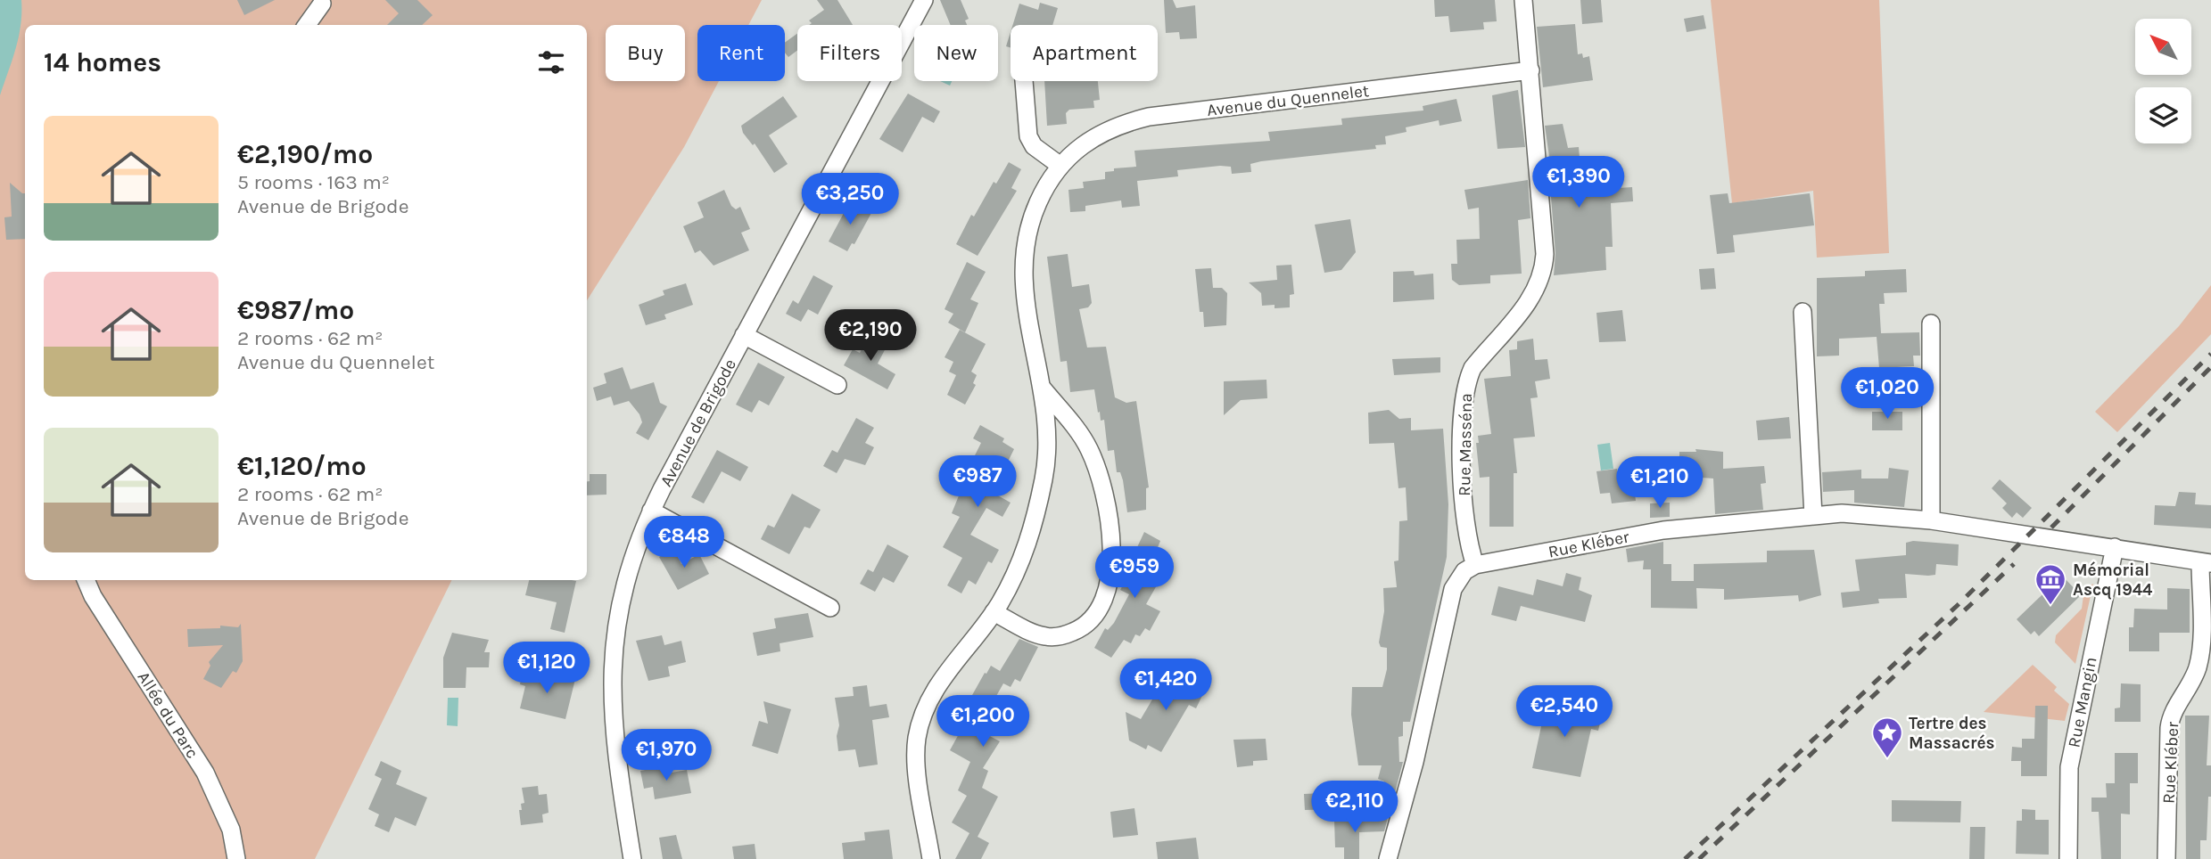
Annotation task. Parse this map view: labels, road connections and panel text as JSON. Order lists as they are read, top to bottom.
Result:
{
  "streets": {
    "street": [
      "Avenue du Quennelet",
      "Avenue de Brigode",
      "Rue Masséna",
      "Rue Kléber",
      "Rue Mangin",
      "Allée du Parc"
    ]
  },
  "crossings": [
    ["Avenue du Quennelet", "Rue Masséna"],
    ["Rue Masséna", "Rue Kléber"],
    ["Rue Kléber", "Rue Mangin"]
  ],
  "places": {
    "museum": ["Mémorial Ascq 1944"],
    "place": ["Tertre des Massacrés"]
  },
  "north": "top left",
  "page": {
    "chip": [
      "Buy",
      "Rent",
      "Filters",
      "New",
      "Apartment"
    ],
    "heading": "14 homes",
    "list": [
      {
        "name": "€2,190/mo",
        "note": "5 rooms · 163 m² · Avenue de Brigode"
      },
      {
        "name": "€987/mo",
        "note": "2 rooms · 62 m² · Avenue du Quennelet"
      },
      {
        "name": "€1,120/mo",
        "note": "2 rooms · 62 m² · Avenue de Brigode"
      }
    ],
    "price": [
      "€1,390",
      "€3,250",
      "€2,190",
      "€1,020",
      "€987",
      "€1,210",
      "€848",
      "€959",
      "€1,120",
      "€1,420",
      "€2,540",
      "€1,200",
      "€1,970",
      "€2,110"
    ]
  }
}
